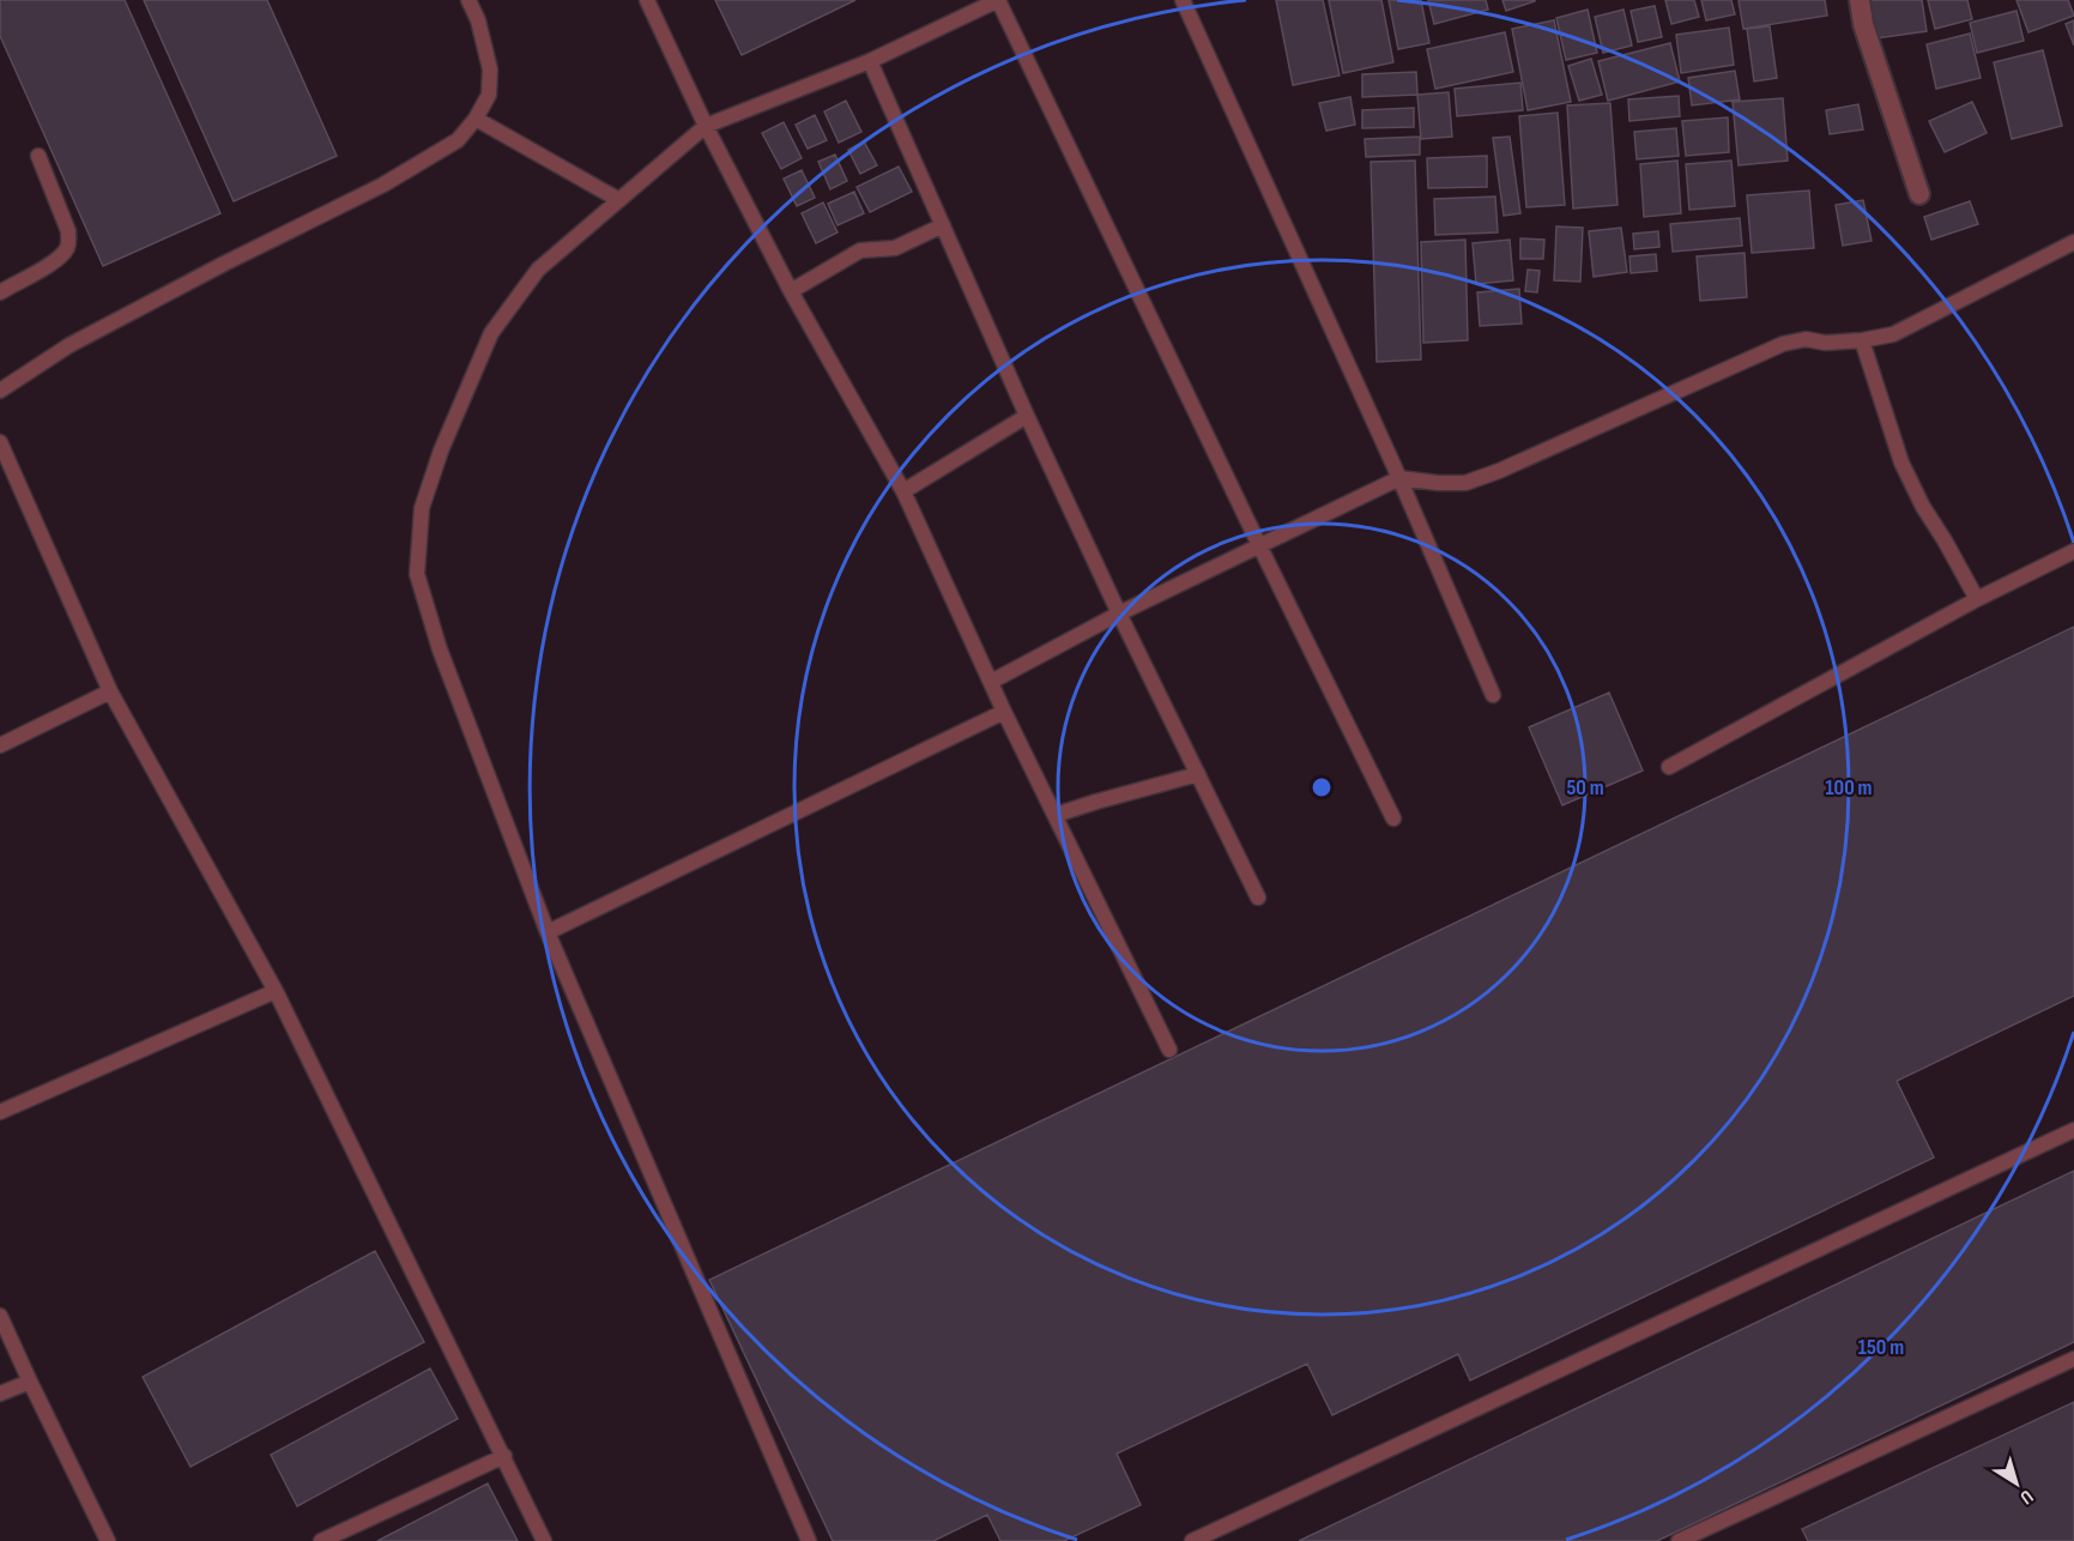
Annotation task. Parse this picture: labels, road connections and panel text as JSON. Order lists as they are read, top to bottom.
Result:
{
  "north": "bottom right",
  "rings": ["50 m", "100 m", "150 m"]
}
